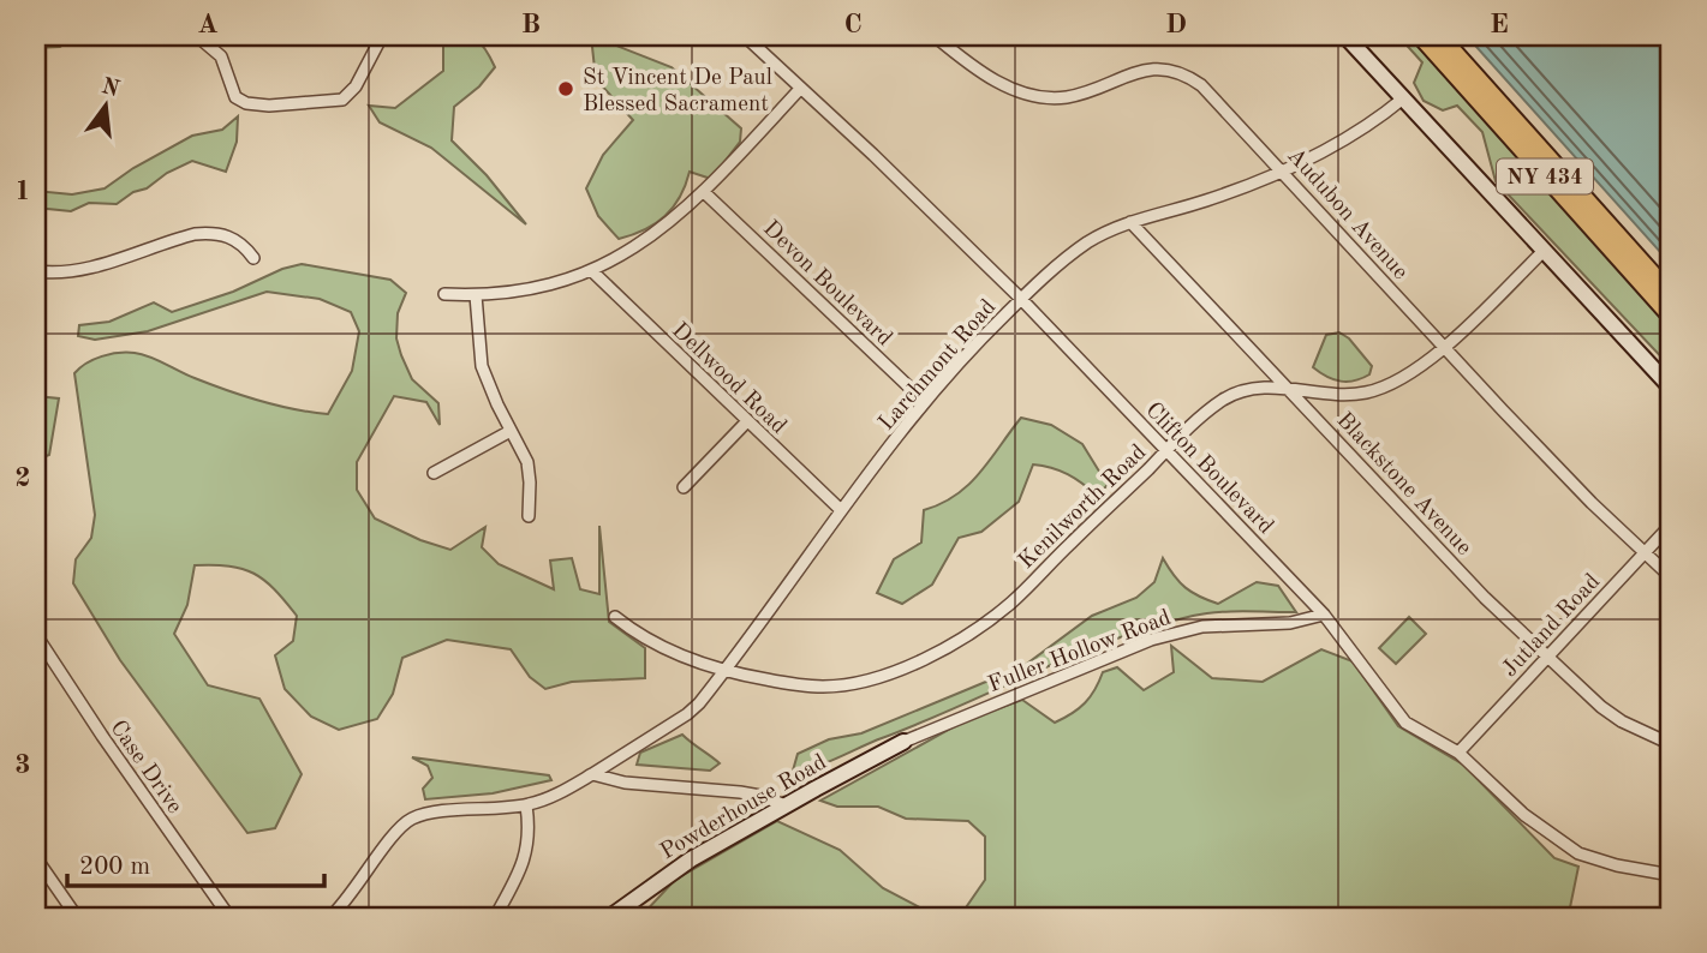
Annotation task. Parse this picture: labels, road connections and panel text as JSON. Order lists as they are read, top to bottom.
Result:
{
  "streets": {
    "main road": ["NY 434"],
    "street": [
      "Audubon Avenue",
      "Devon Boulevard",
      "Larchmont Road",
      "Dellwood Road",
      "Clifton Boulevard",
      "Blackstone Avenue",
      "Kenilworth Road",
      "Jutland Road",
      "Fuller Hollow Road",
      "Case Drive",
      "Powderhouse Road"
    ]
  },
  "crossings": [
    ["Audubon Avenue", "Larchmont Road"],
    ["Audubon Avenue", "Kenilworth Road"],
    ["Audubon Avenue", "Jutland Road"],
    ["Devon Boulevard", "Larchmont Road"],
    ["Larchmont Road", "Dellwood Road"],
    ["Larchmont Road", "Clifton Boulevard"],
    ["Larchmont Road", "Blackstone Avenue"],
    ["Larchmont Road", "Kenilworth Road"],
    ["Clifton Boulevard", "Kenilworth Road"],
    ["Clifton Boulevard", "Jutland Road"],
    ["Clifton Boulevard", "Fuller Hollow Road"],
    ["Blackstone Avenue", "Kenilworth Road"],
    ["Blackstone Avenue", "Jutland Road"],
    ["Fuller Hollow Road", "Powderhouse Road"]
  ],
  "places": ["St Vincent De Paul Blessed Sacrament"],
  "scale_bar": "200 m",
  "north": "top",
  "grid": {
    "columns": [
      "A",
      "B",
      "C",
      "D",
      "E"
    ],
    "rows": ["1", "2", "3"]
  }
}
